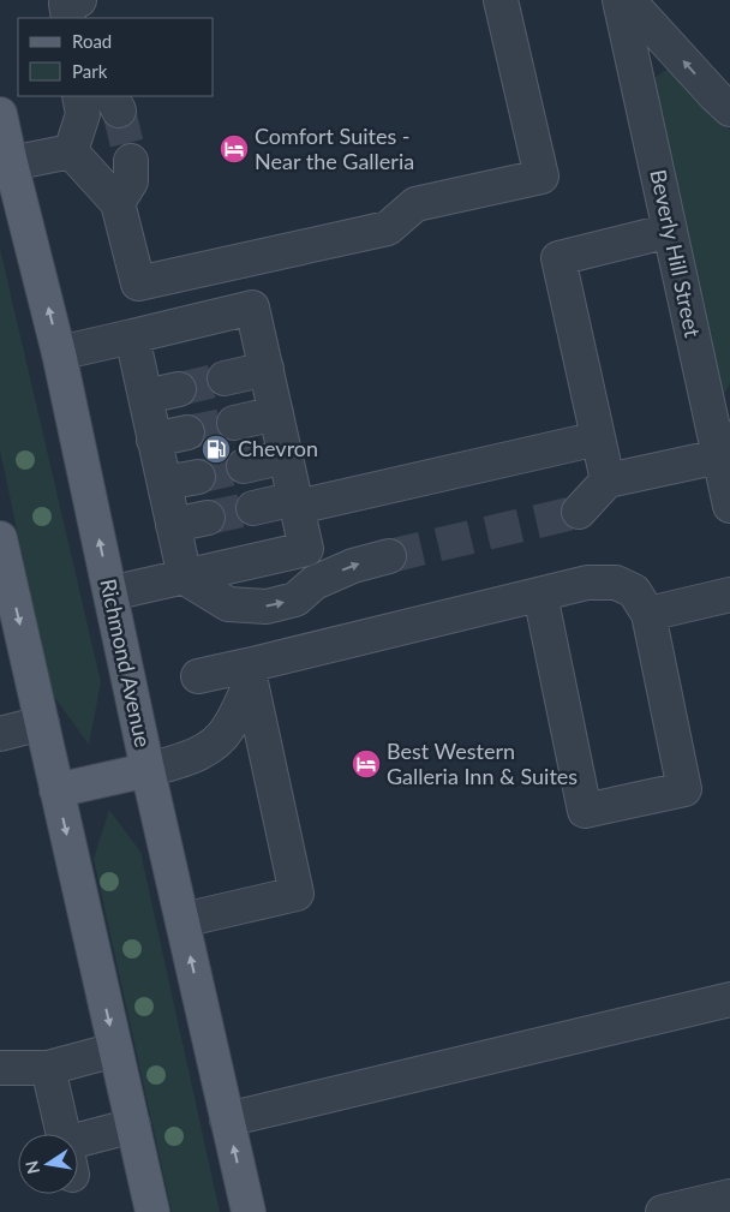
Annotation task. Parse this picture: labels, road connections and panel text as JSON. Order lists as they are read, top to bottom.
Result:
{
  "streets": {
    "main road": ["Richmond Avenue"],
    "street": ["Beverly Hill Street"]
  },
  "places": {
    "hotel": ["Comfort Suites - Near the Galleria", "Best Western Galleria Inn & Suites"],
    "fuel station": ["Chevron"]
  },
  "legend": ["Road", "Park"],
  "north": "left"
}
